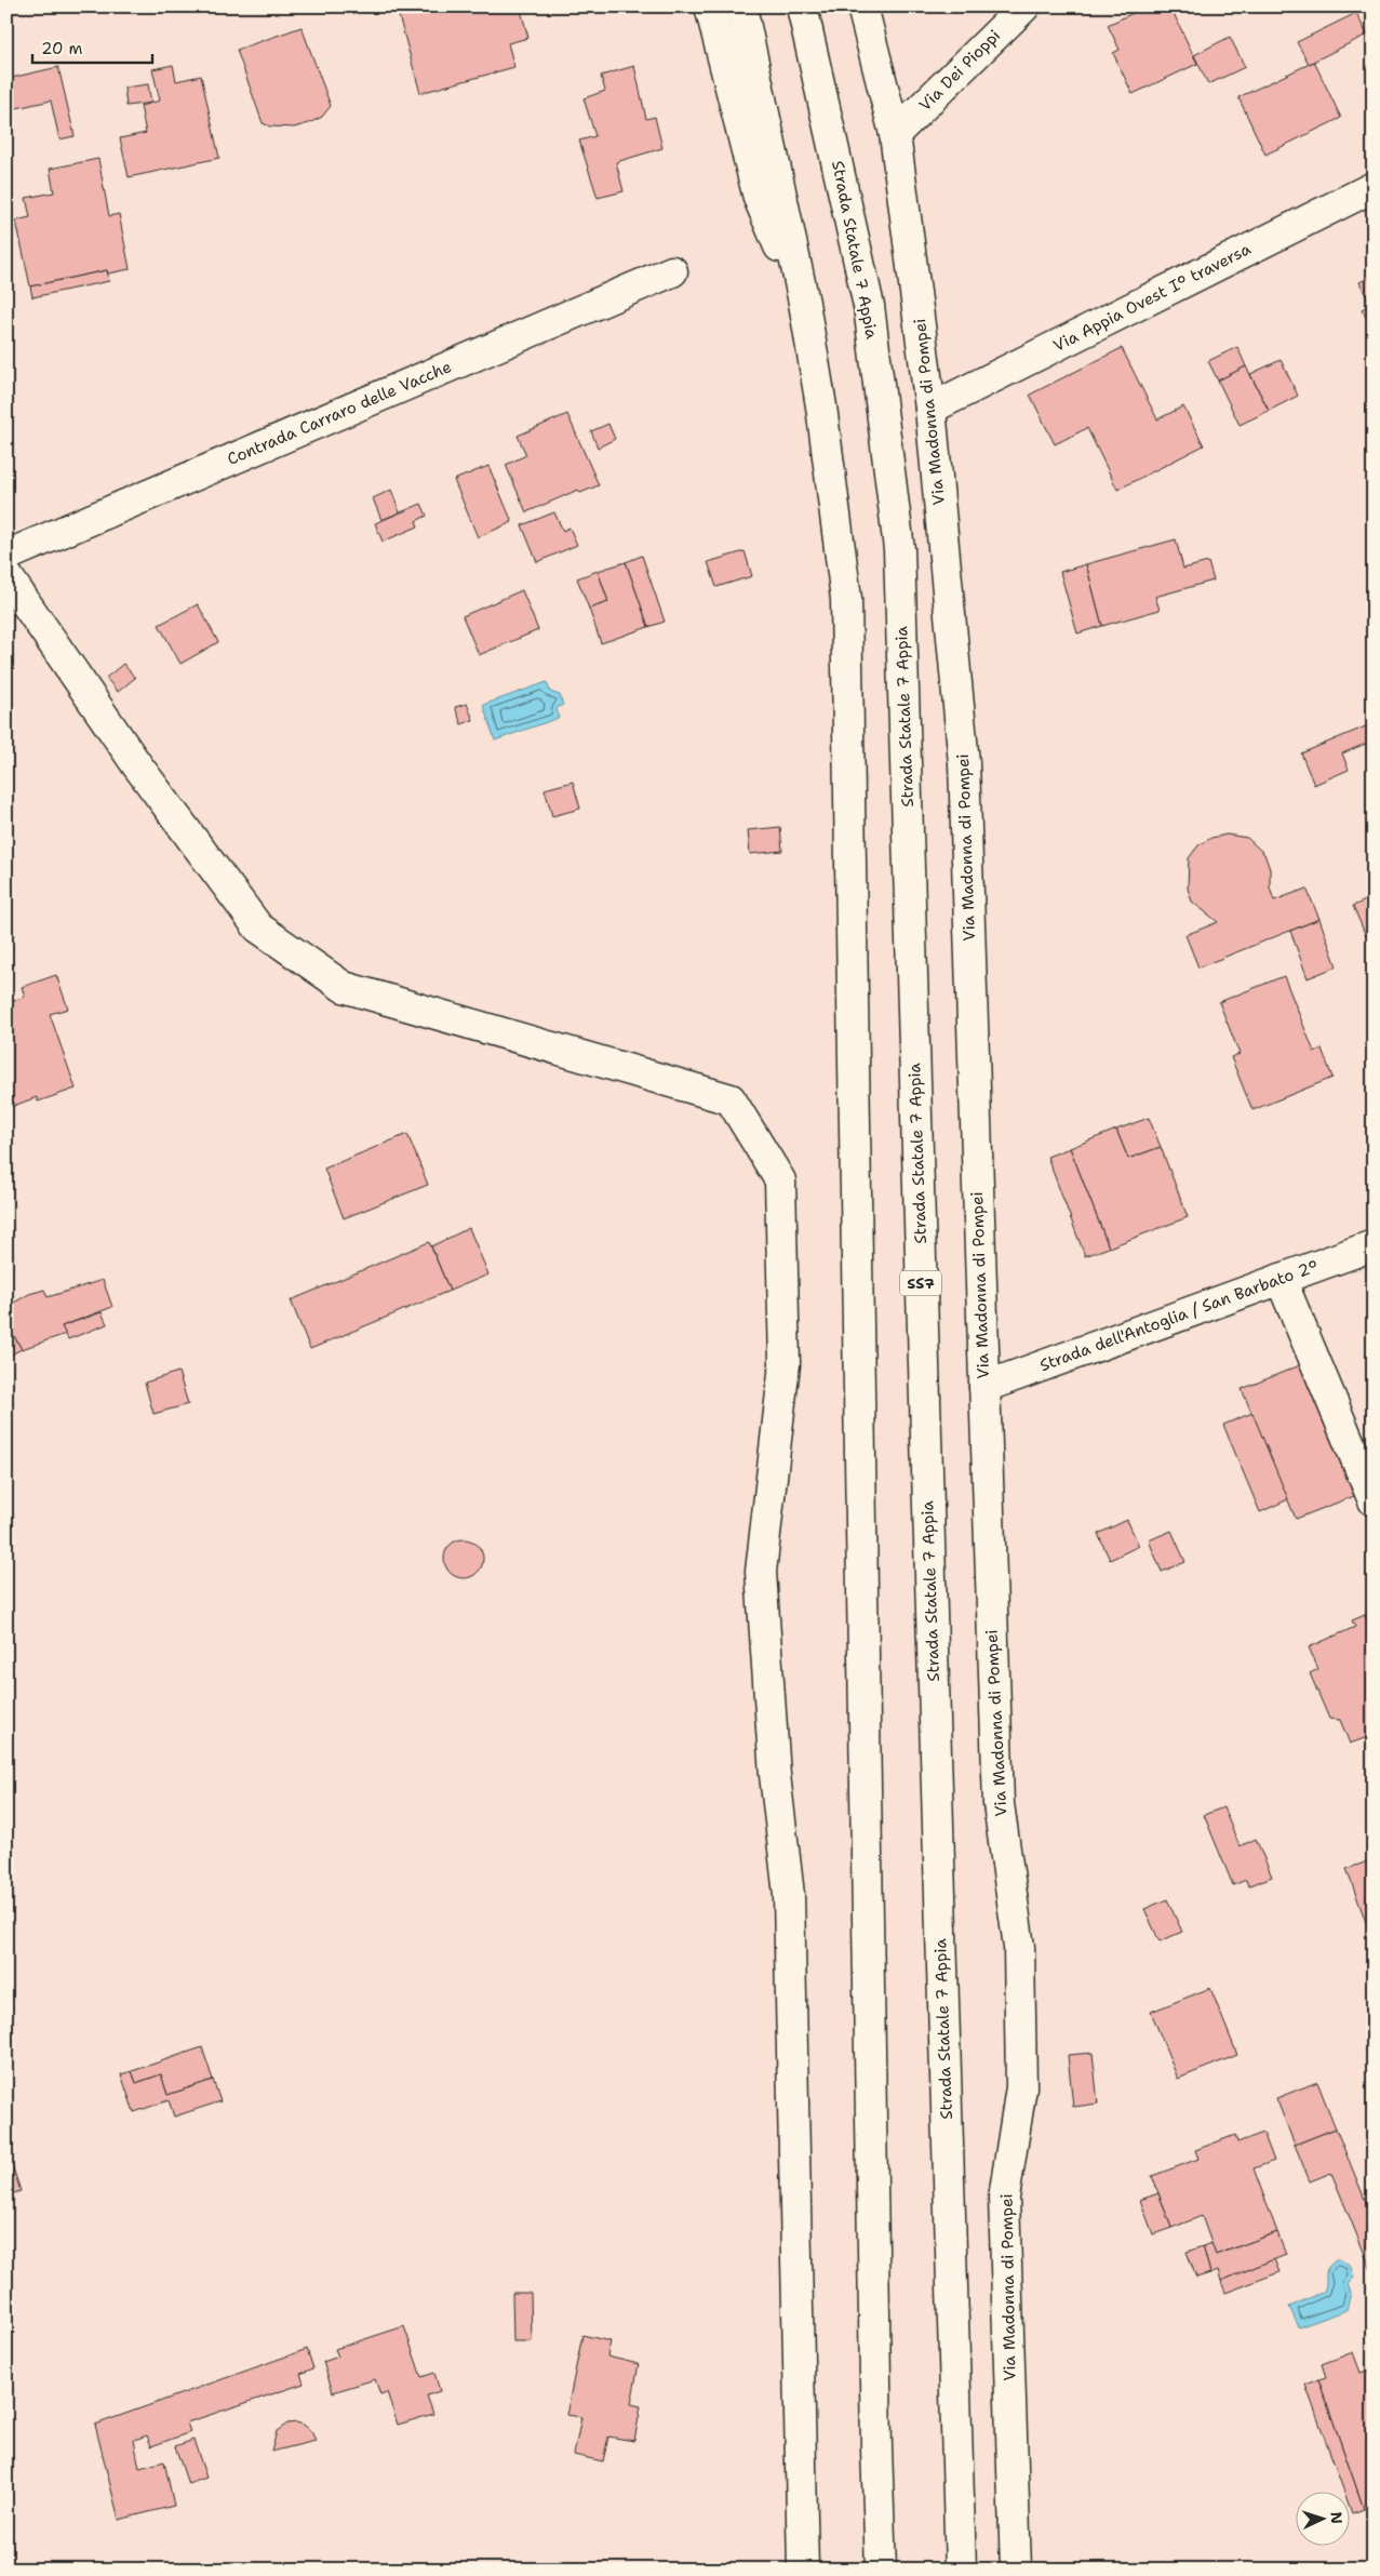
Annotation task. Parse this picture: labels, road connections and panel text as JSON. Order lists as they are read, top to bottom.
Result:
{
  "streets": {
    "main road": [
      "Via Dei Pioppi",
      "Strada Statale 7 Appia",
      "Via Appia Ovest I° traversa",
      "Via Madonna di Pompei",
      "Contrada Carraro delle Vacche",
      "SS7",
      "Strada dell'Antoglia / San Barbato 2°"
    ]
  },
  "crossings": [
    ["Via Dei Pioppi", "Via Madonna di Pompei"],
    ["Via Appia Ovest I° traversa", "Via Madonna di Pompei"],
    ["Via Madonna di Pompei", "Strada dell'Antoglia / San Barbato 2°"]
  ],
  "scale_bar": "20 m",
  "north": "right"
}
